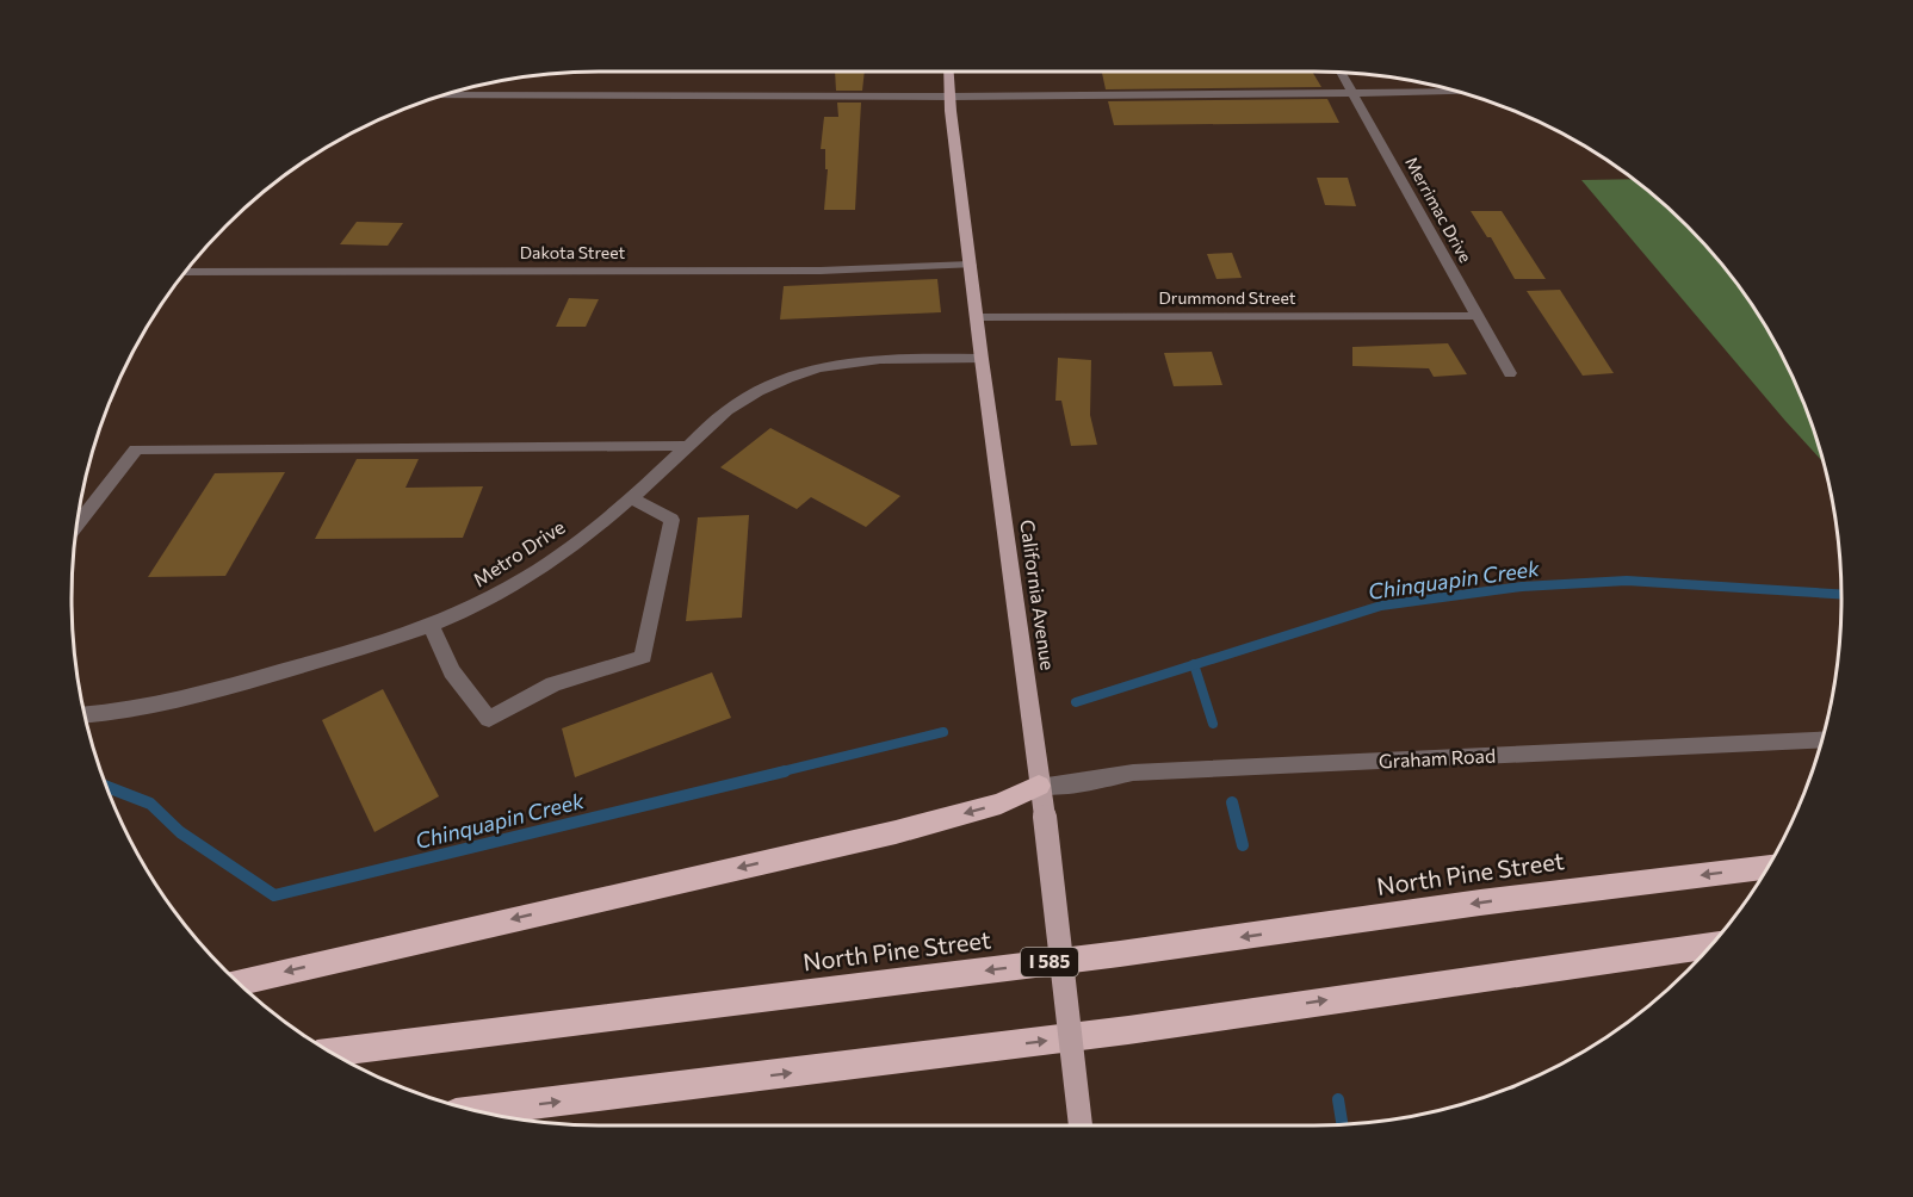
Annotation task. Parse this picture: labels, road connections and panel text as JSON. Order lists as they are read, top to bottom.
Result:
{
  "streets": {
    "highway": ["North Pine Street", "I 585"],
    "main road": ["California Avenue"],
    "street": [
      "Merrimac Drive",
      "Dakota Street",
      "Drummond Street",
      "Metro Drive",
      "Graham Road"
    ]
  },
  "crossings": [
    ["Merrimac Drive", "Drummond Street"],
    ["Dakota Street", "California Avenue"],
    ["Drummond Street", "California Avenue"],
    ["Metro Drive", "California Avenue"],
    ["California Avenue", "Graham Road"]
  ],
  "water": ["Chinquapin Creek"]
}
